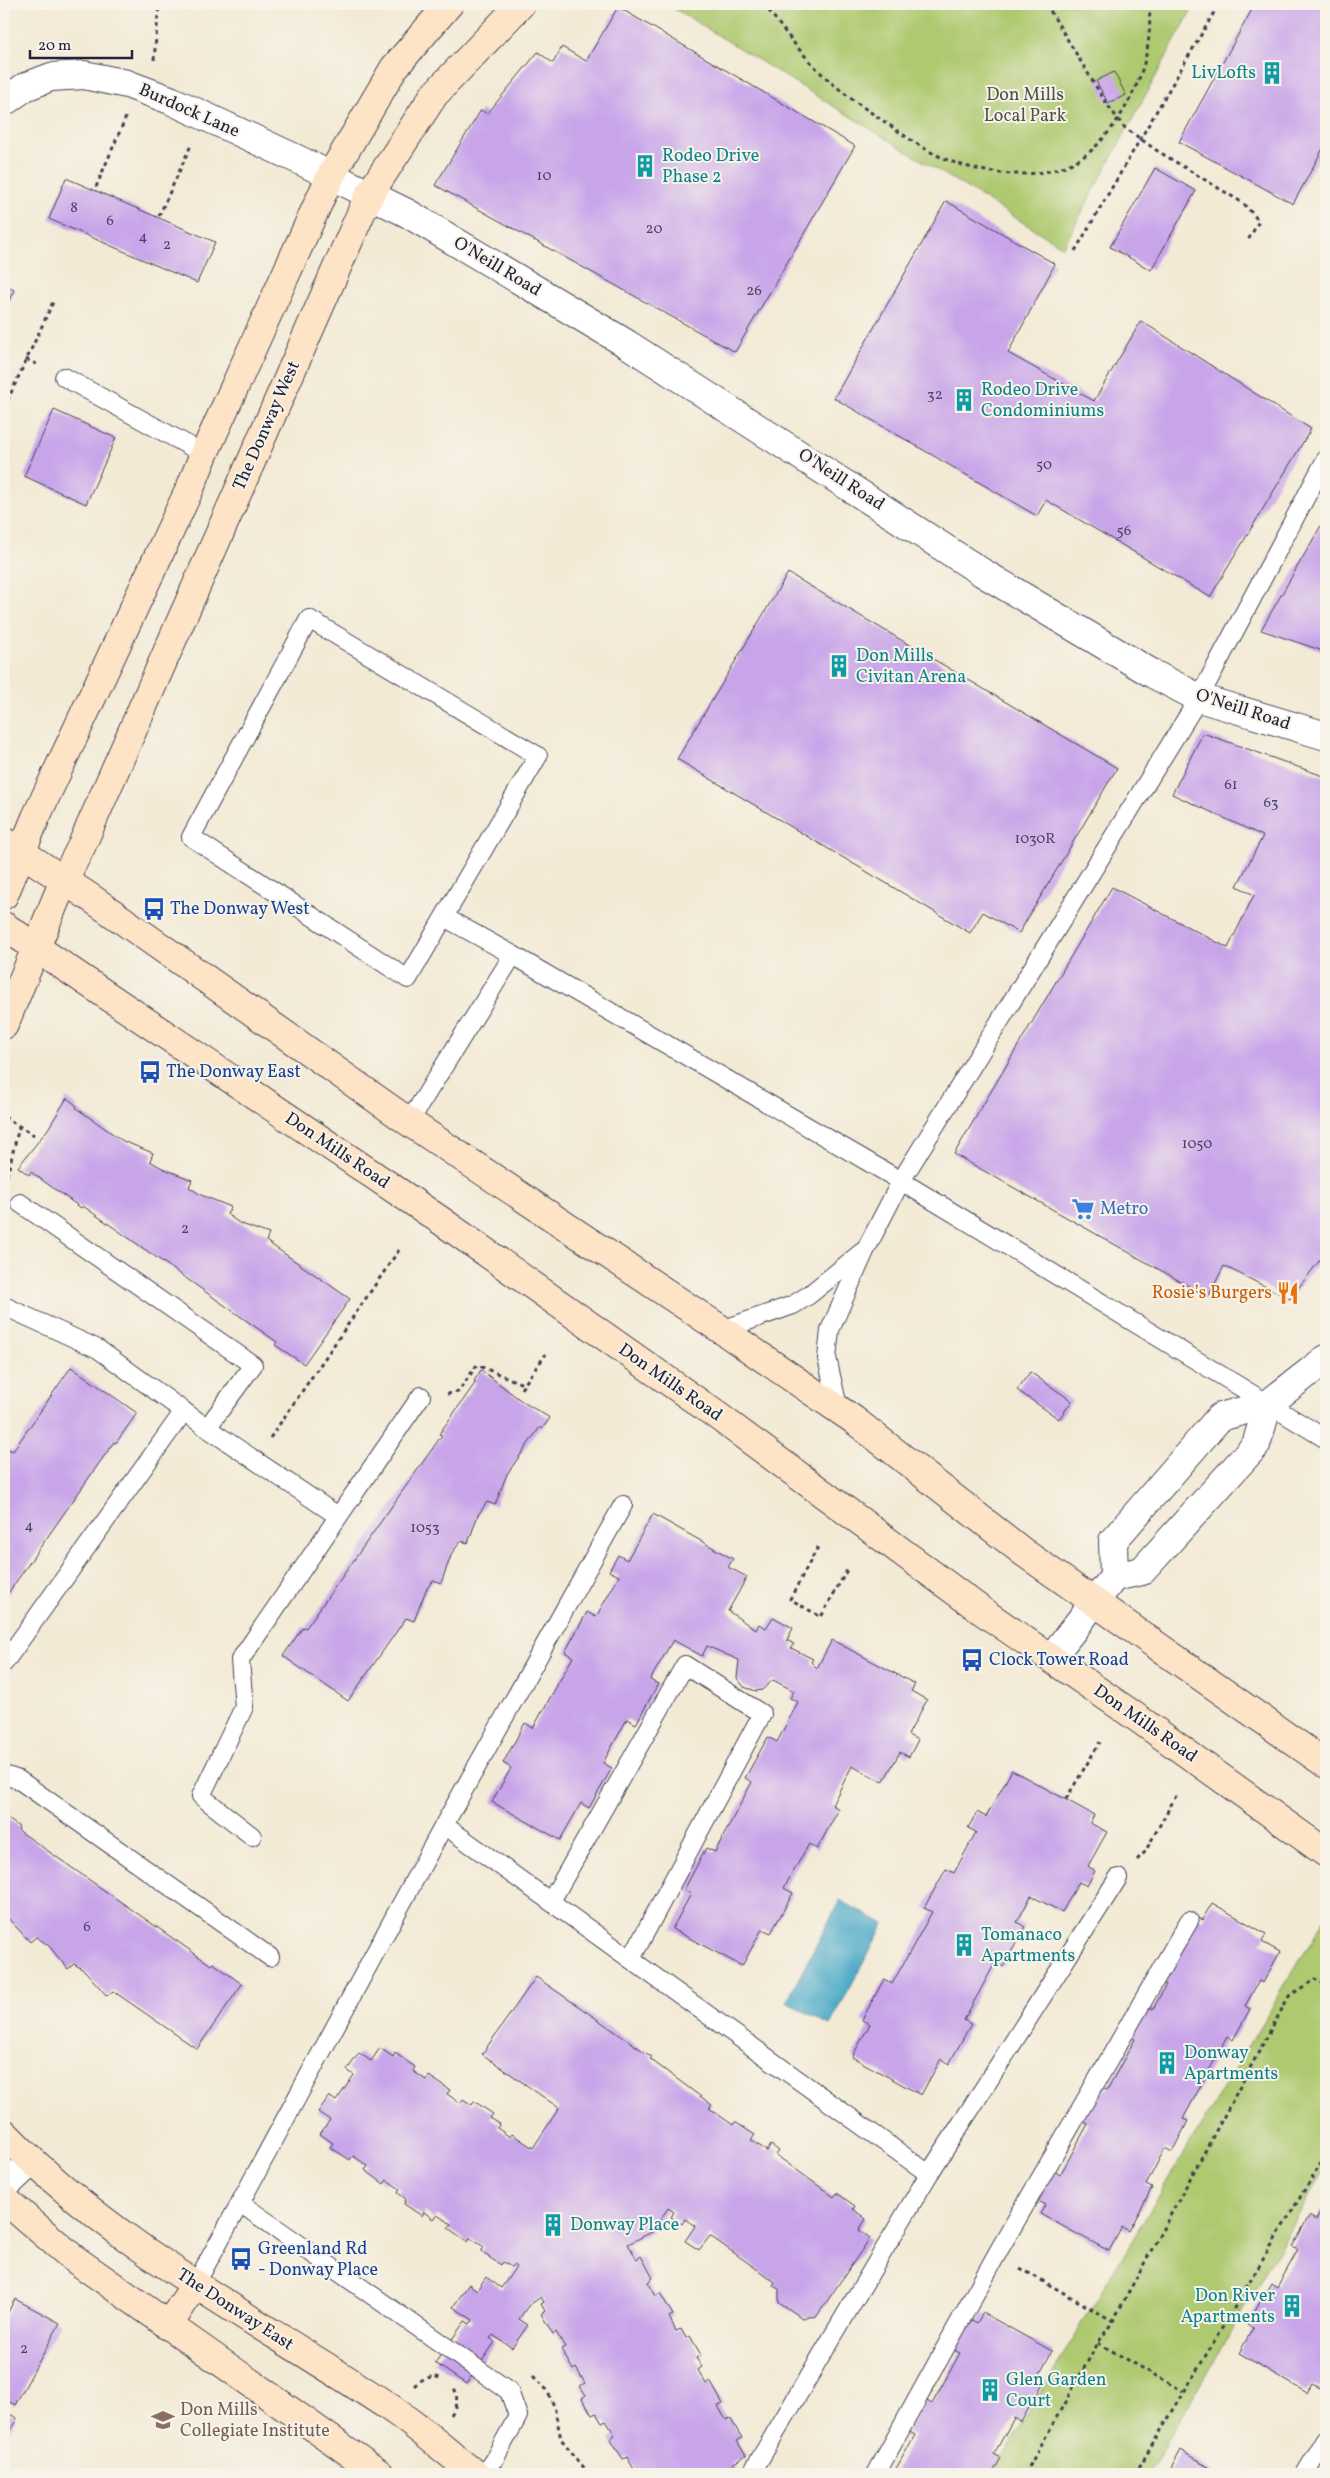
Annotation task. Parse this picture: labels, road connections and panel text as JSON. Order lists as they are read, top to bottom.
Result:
{
  "streets": {
    "street": [
      "Burdock Lane",
      "O'Neill Road",
      "The Donway West",
      "Don Mills Road",
      "The Donway East"
    ]
  },
  "crossings": [
    ["Burdock Lane", "O'Neill Road"],
    ["Burdock Lane", "The Donway West"],
    ["O'Neill Road", "The Donway West"]
  ],
  "parks": ["Don Mills Local Park"],
  "places": {
    "building": [
      "LivLofts",
      "Rodeo Drive Phase 2",
      "Rodeo Drive Condominiums",
      "Don Mills Civitan Arena",
      "Tomanaco Apartments",
      "Donway Apartments",
      "Donway Place",
      "Don River Apartments",
      "Glen Garden Court"
    ],
    "bus stop": [
      "The Donway West",
      "The Donway East",
      "Clock Tower Road",
      "Greenland Rd - Donway Place"
    ],
    "supermarket": ["Metro"],
    "restaurant": ["Rosie’s Burgers"],
    "school or university": ["Don Mills Collegiate Institute"]
  },
  "house_numbers": [
    "10",
    "8",
    "6",
    "20",
    "4",
    "2",
    "26",
    "32",
    "50",
    "56",
    "61",
    "63",
    "1030R",
    "1050",
    "2",
    "4",
    "1053",
    "6",
    "2"
  ],
  "scale_bar": "20 m"
}
